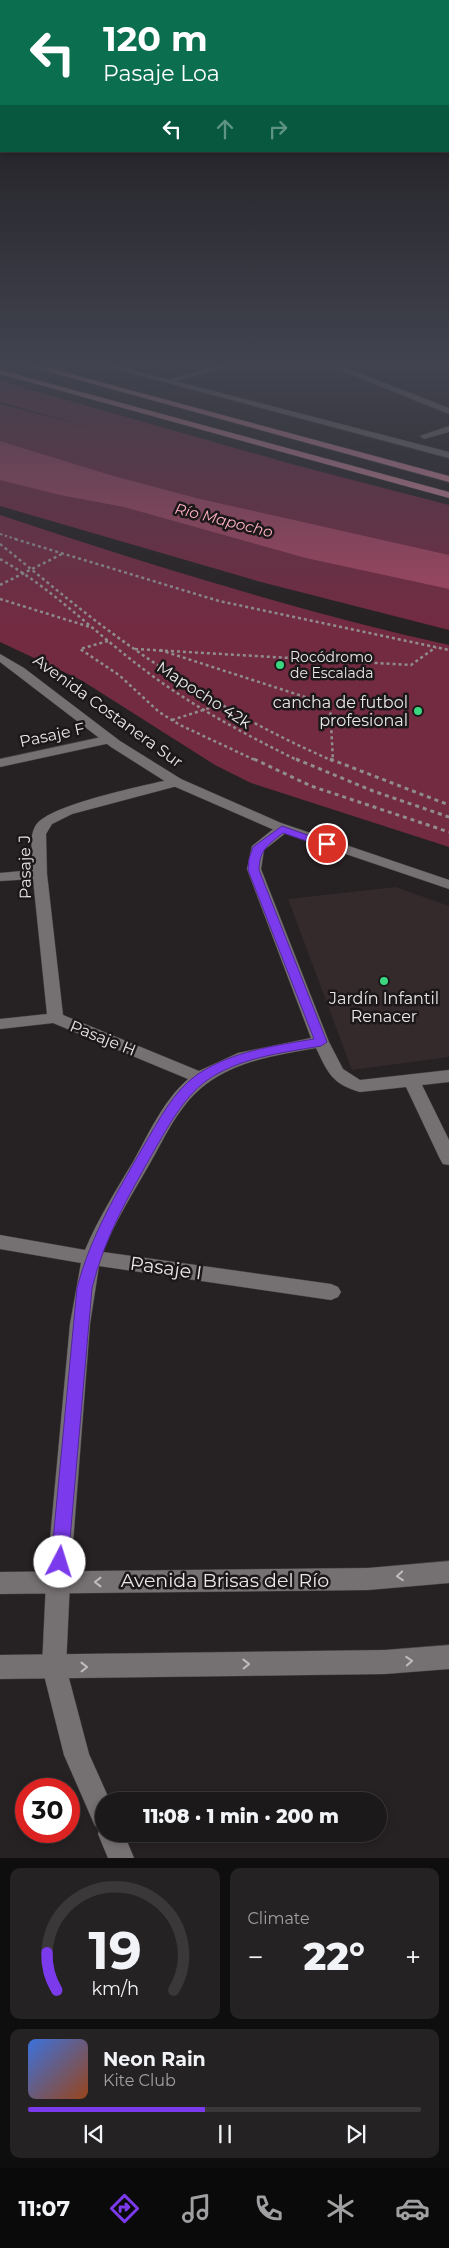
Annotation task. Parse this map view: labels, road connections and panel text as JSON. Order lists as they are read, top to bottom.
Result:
{
  "streets": {
    "street": [
      "Avenida Costanera Sur",
      "Pasaje F",
      "Pasaje J",
      "Pasaje H",
      "Pasaje I",
      "Avenida Brisas del Río"
    ],
    "path": ["Mapocho 42k"]
  },
  "crossings": [
    ["Avenida Costanera Sur", "Pasaje F"],
    ["Avenida Costanera Sur", "Pasaje J"],
    ["Pasaje J", "Pasaje H"]
  ],
  "water": ["Río Mapocho"],
  "places": ["Rocódromo de Escalada", "cancha de futbol profesional", "Jardín Infantil Renacer"],
  "page": {
    "turn": ["120 m", "Pasaje Loa"],
    "limit": "30",
    "trip": "11:08 · 1 min · 200 m",
    "tile": "Climate",
    "heat": ["−", "22°", "+"],
    "song": ["Neon Rain", "Kite Club"],
    "tabs": "11:07",
    "gauge": ["19", "km/h"]
  }
}
